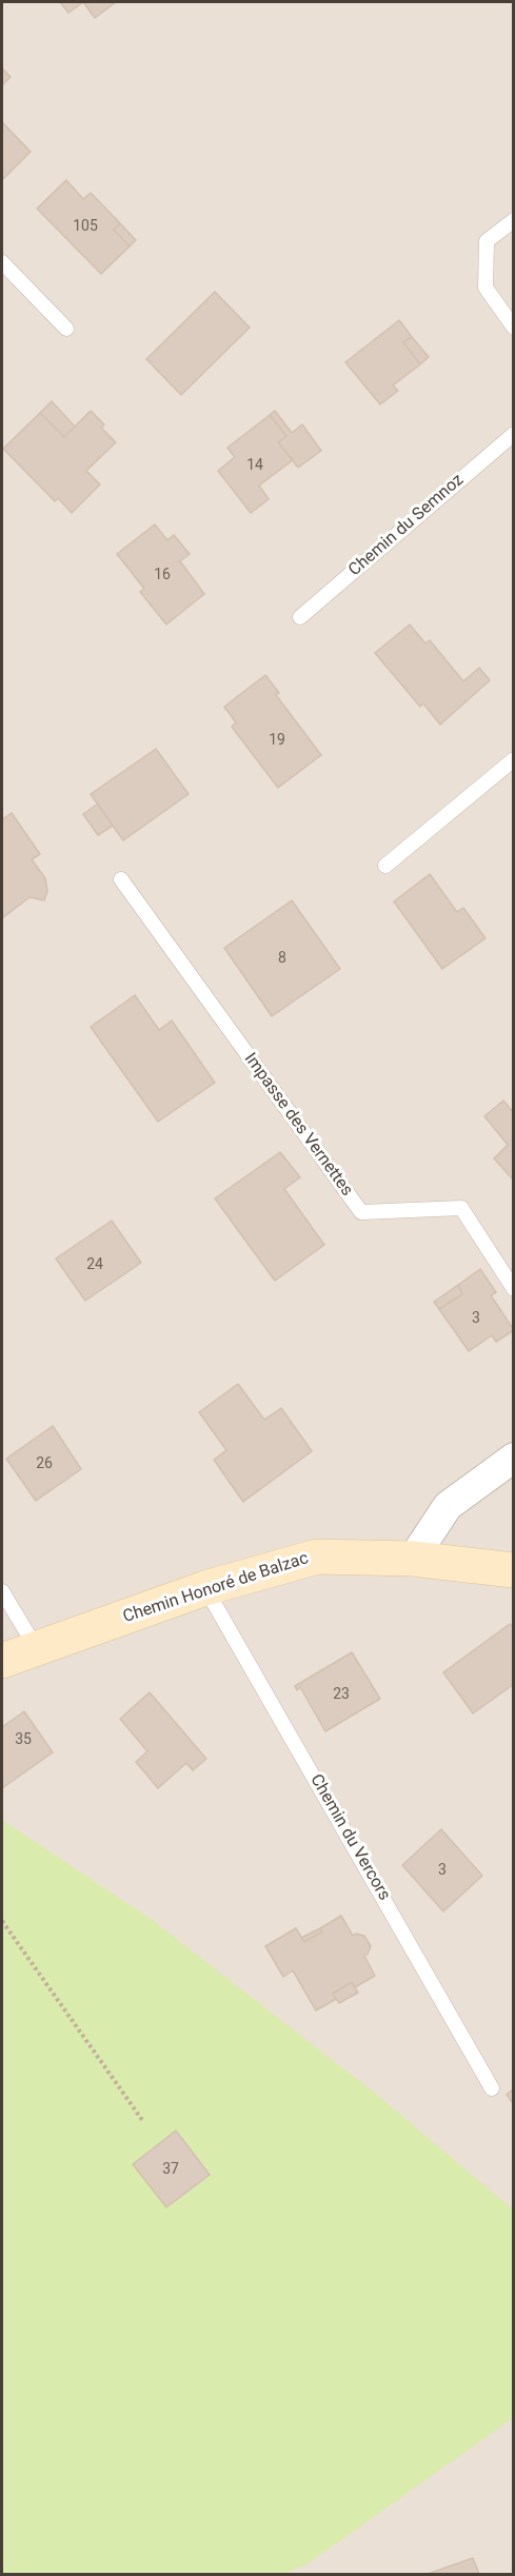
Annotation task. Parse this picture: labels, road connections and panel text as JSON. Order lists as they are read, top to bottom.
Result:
{
  "streets": {
    "street": ["Chemin Honoré de Balzac"],
    "lane": ["Chemin du Semnoz", "Impasse des Vernettes", "Chemin du Vercors"]
  },
  "crossings": [
    ["Chemin Honoré de Balzac", "Chemin du Vercors"]
  ],
  "house_numbers": [
    "105",
    "14",
    "16",
    "19",
    "8",
    "24",
    "3",
    "26",
    "23",
    "35",
    "3",
    "37"
  ]
}
